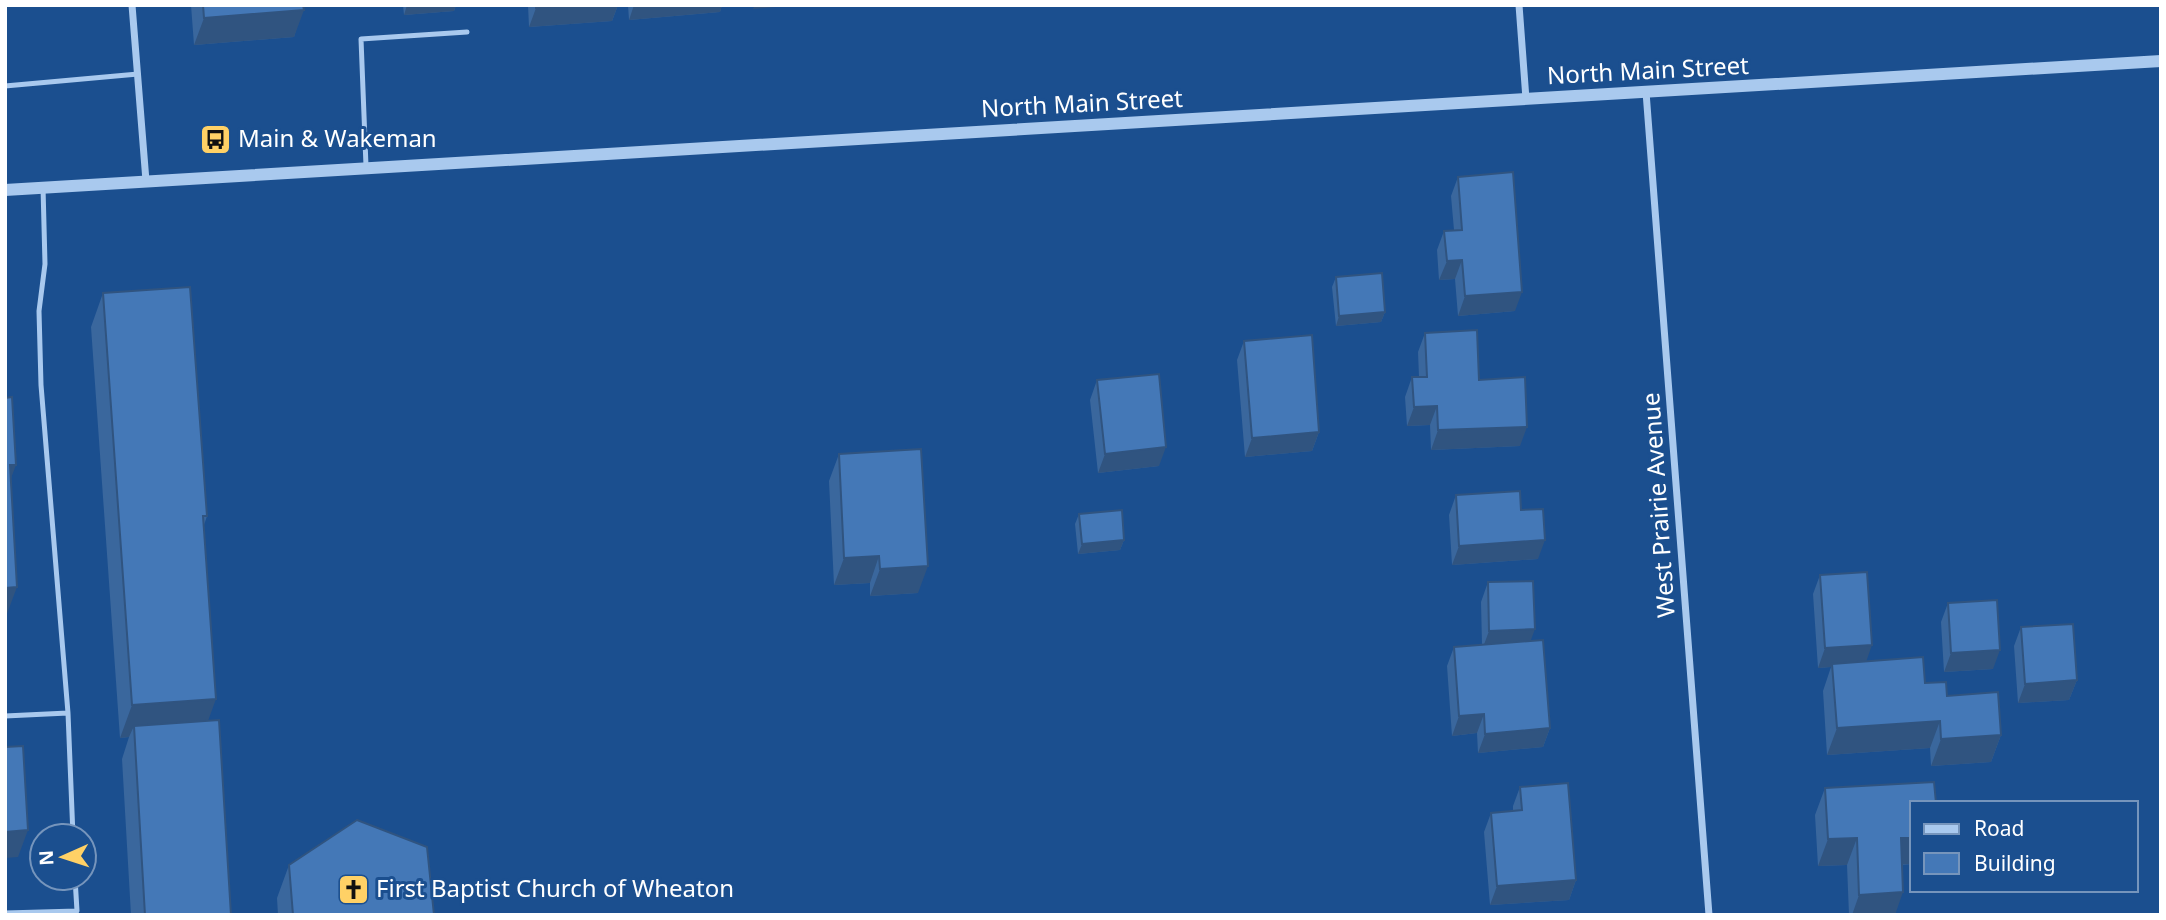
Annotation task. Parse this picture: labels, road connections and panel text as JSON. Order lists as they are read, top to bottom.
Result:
{
  "streets": {
    "street": ["North Main Street", "West Prairie Avenue"]
  },
  "crossings": [
    ["North Main Street", "West Prairie Avenue"]
  ],
  "places": {
    "bus stop": ["Main & Wakeman"],
    "church": ["First Baptist Church of Wheaton"]
  },
  "legend": ["Road", "Building"],
  "north": "left"
}
